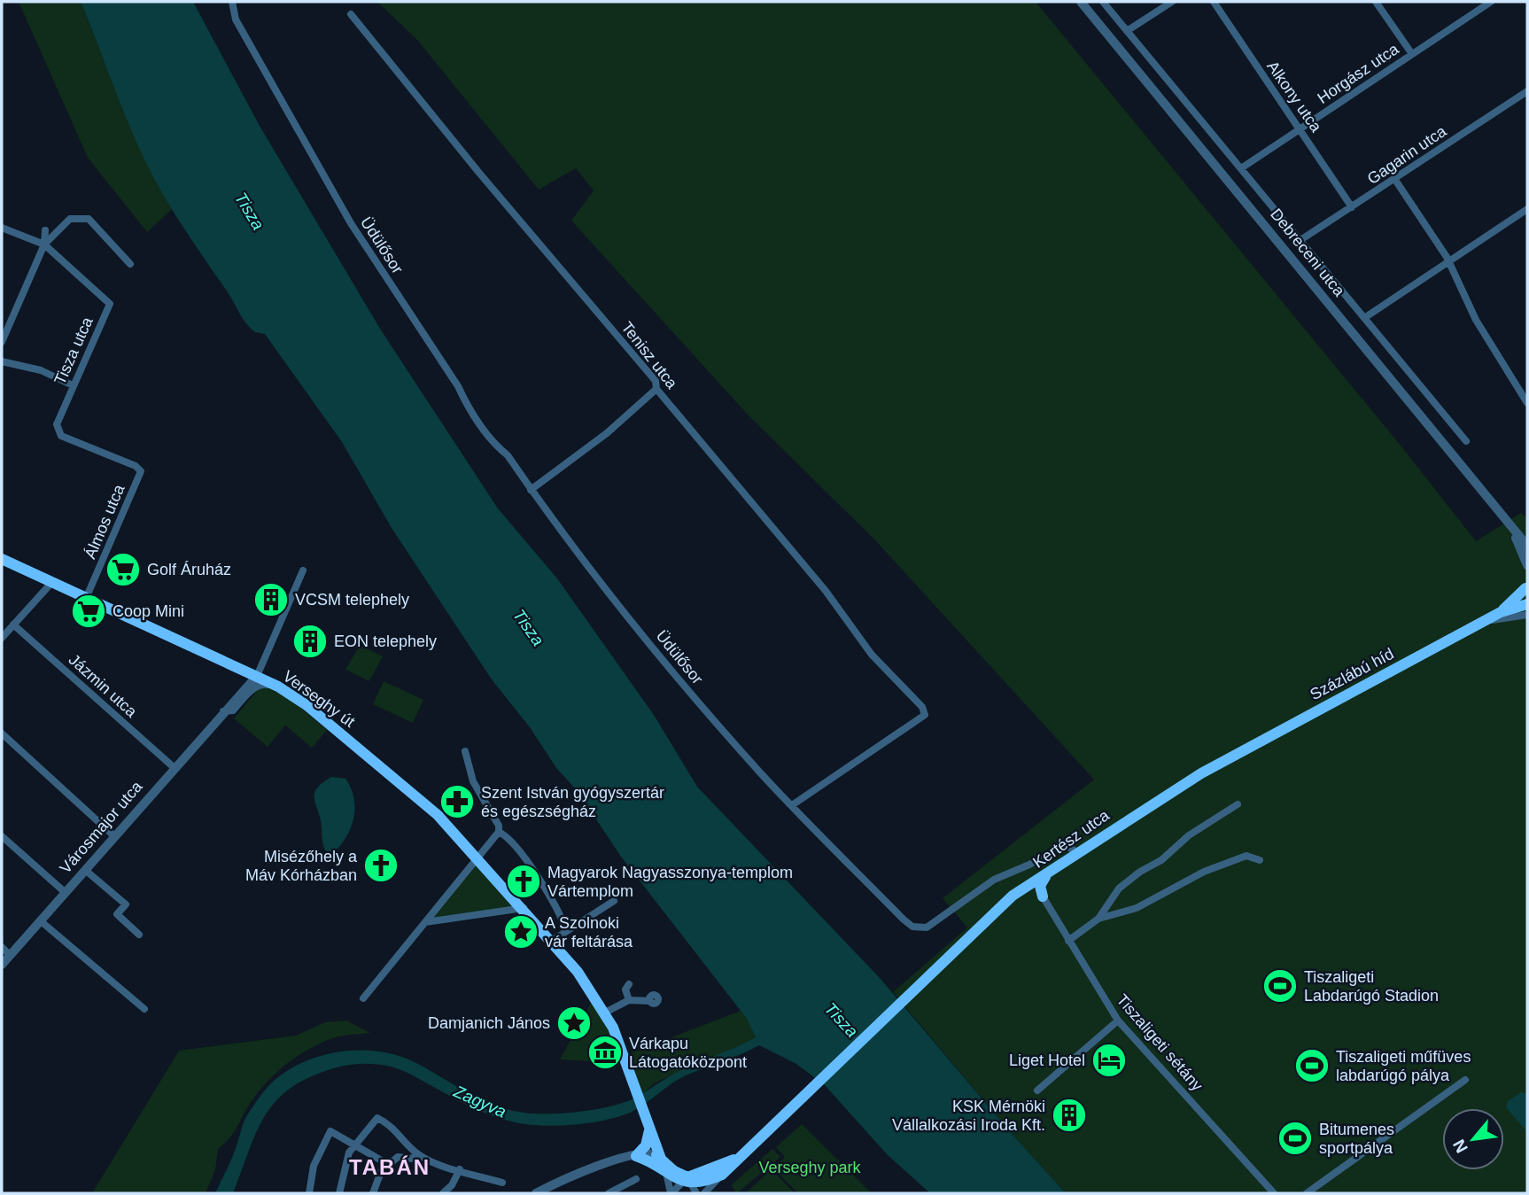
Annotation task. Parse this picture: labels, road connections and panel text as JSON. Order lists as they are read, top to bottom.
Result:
{
  "streets": {
    "main road": ["Százlábú híd", "Verseghy út", "Kertész utca"],
    "street": [
      "Horgász utca",
      "Alkony utca",
      "Gagarin utca",
      "Üdülősor",
      "Debreceni utca",
      "Tisza utca",
      "Tenisz utca",
      "Álmos utca",
      "Jázmin utca",
      "Városmajor utca",
      "Tiszaligeti sétány"
    ]
  },
  "crossings": [
    ["Horgász utca", "Alkony utca"],
    ["Horgász utca", "Debreceni utca"],
    ["Alkony utca", "Gagarin utca"],
    ["Gagarin utca", "Debreceni utca"],
    ["Üdülősor", "Tenisz utca"],
    ["Üdülősor", "Kertész utca"],
    ["Tisza utca", "Álmos utca"],
    ["Álmos utca", "Verseghy út"],
    ["Százlábú híd", "Kertész utca"],
    ["Jázmin utca", "Városmajor utca"],
    ["Verseghy út", "Városmajor utca"]
  ],
  "districts": ["TABÁN"],
  "water": ["Tisza", "Zagyva"],
  "parks": ["Verseghy park"],
  "places": {
    "supermarket": ["Golf Áruház", "Coop Mini"],
    "building": ["VCSM telephely", "EON telephely", "KSK Mérnöki Vállalkozási Iroda Kft."],
    "pharmacy": ["Szent István gyógyszertár és egészségház"],
    "church": ["Misézőhely a Máv Kórházban", "Magyarok Nagyasszonya-templom Vártemplom"],
    "place": ["A Szolnoki vár feltárása", "Damjanich János"],
    "sports": ["Tiszaligeti Labdarúgó Stadion", "Tiszaligeti műfüves labdarúgó pálya", "Bitumenes sportpálya"],
    "museum": ["Várkapu Látogatóközpont"],
    "hotel": ["Liget Hotel"]
  },
  "north": "bottom left"
}
